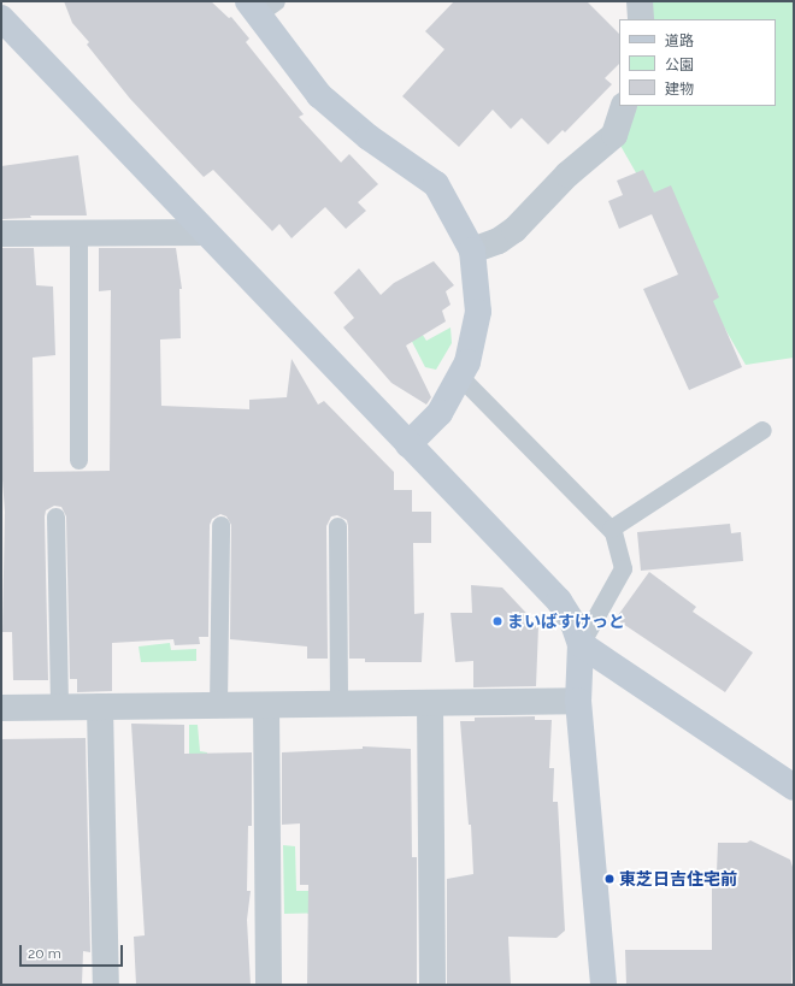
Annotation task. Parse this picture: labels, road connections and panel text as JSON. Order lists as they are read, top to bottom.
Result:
{
  "places": ["まいばすけっと", "東芝日吉住宅前"],
  "legend": ["道路", "公園", "建物"],
  "scale_bar": "20 m"
}
